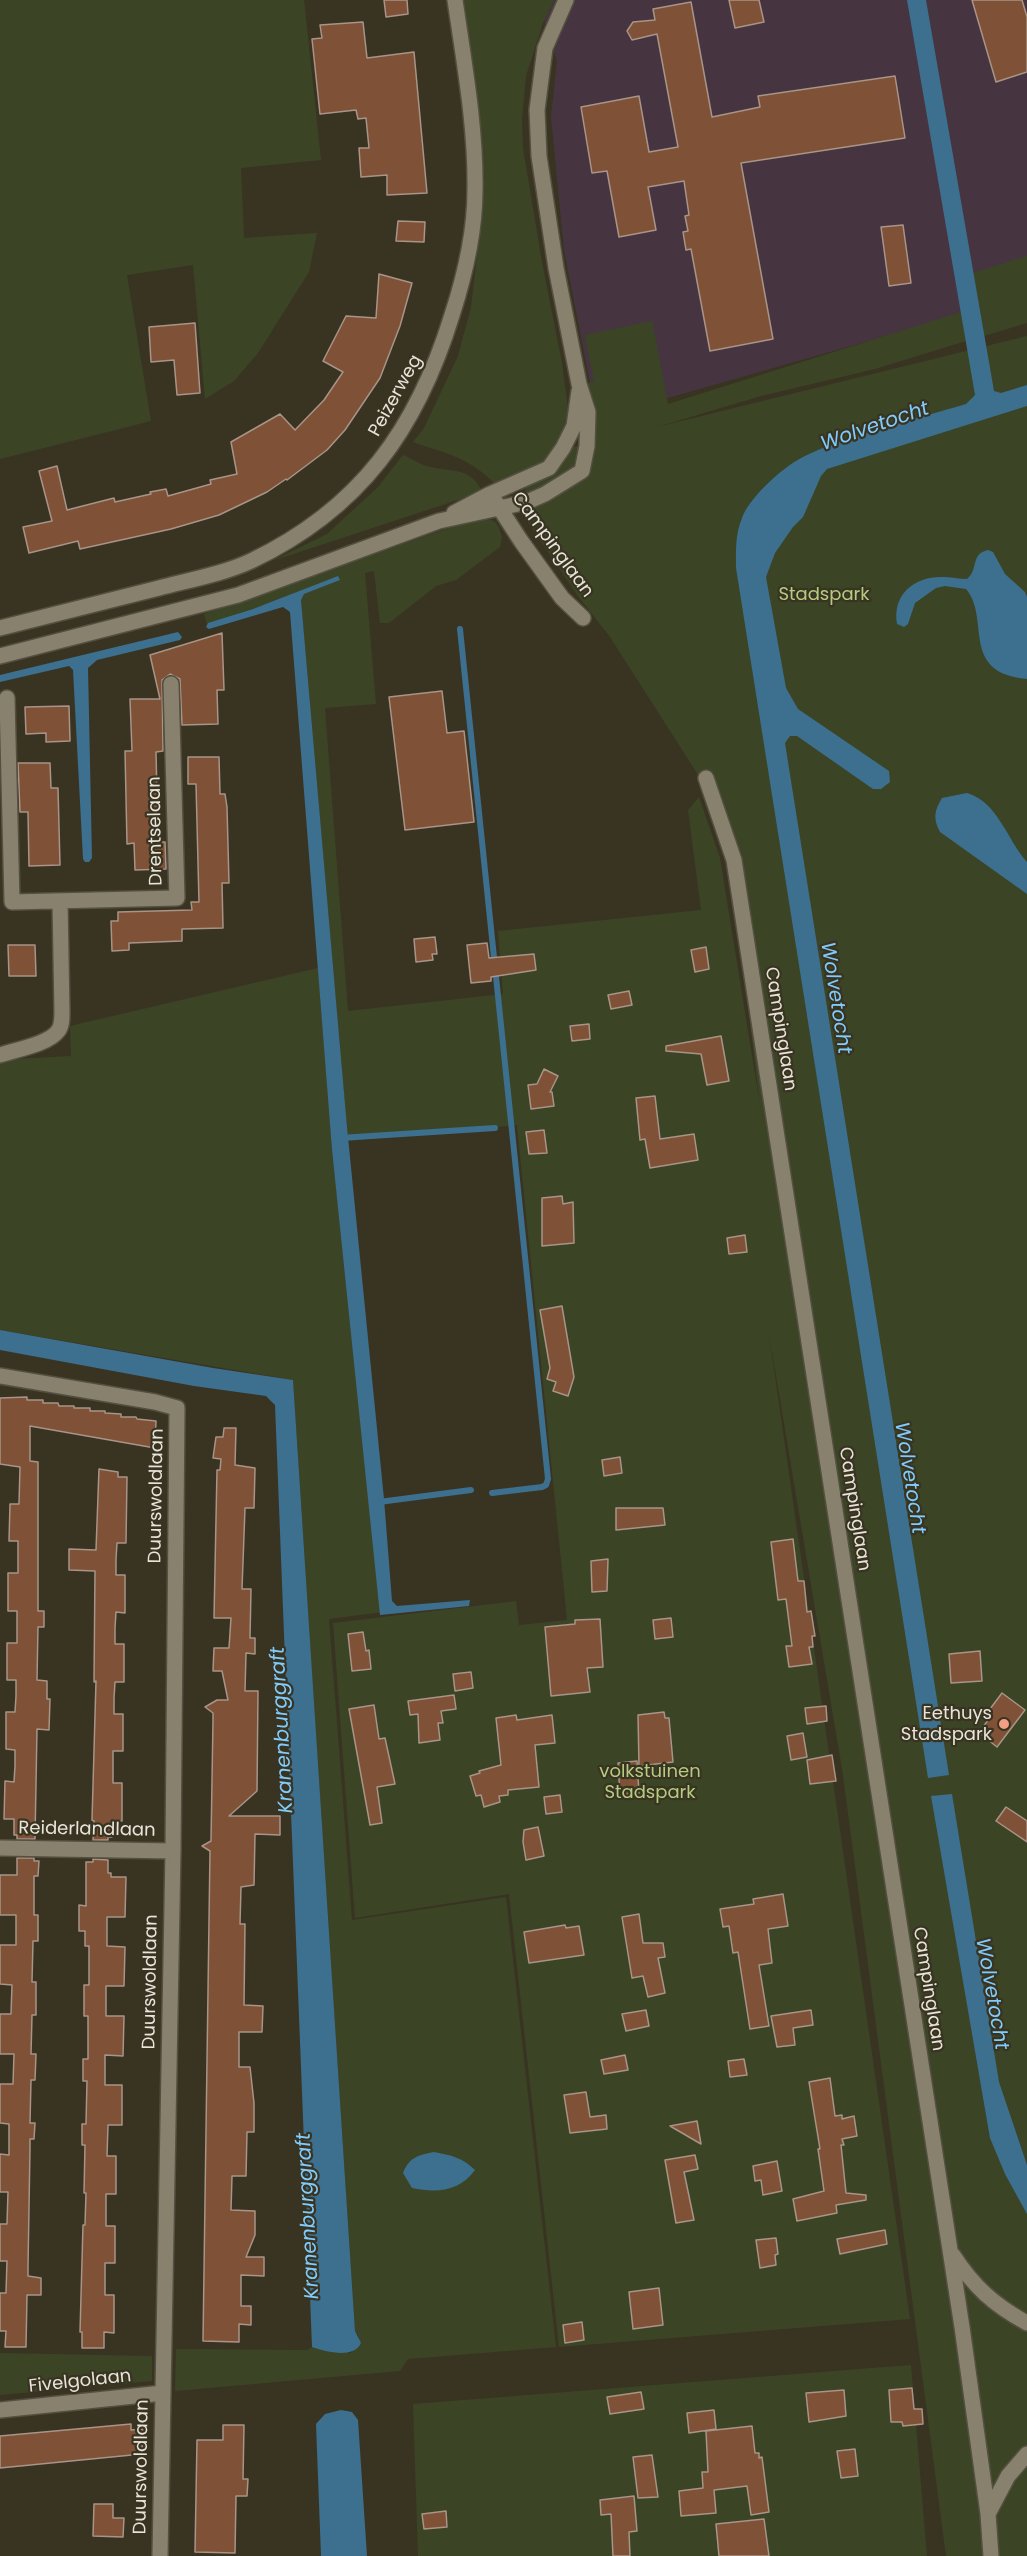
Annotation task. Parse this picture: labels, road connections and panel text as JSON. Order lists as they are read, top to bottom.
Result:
{
  "streets": {
    "street": [
      "Peizerweg",
      "Campinglaan",
      "Drentselaan",
      "Duurswoldlaan",
      "Reiderlandlaan",
      "Fivelgolaan"
    ]
  },
  "crossings": [
    ["Duurswoldlaan", "Reiderlandlaan"],
    ["Duurswoldlaan", "Fivelgolaan"]
  ],
  "water": ["Wolvetocht", "Kranenburggraft"],
  "parks": ["Stadspark", "volkstuinen Stadspark"],
  "places": ["Eethuys Stadspark"]
}
